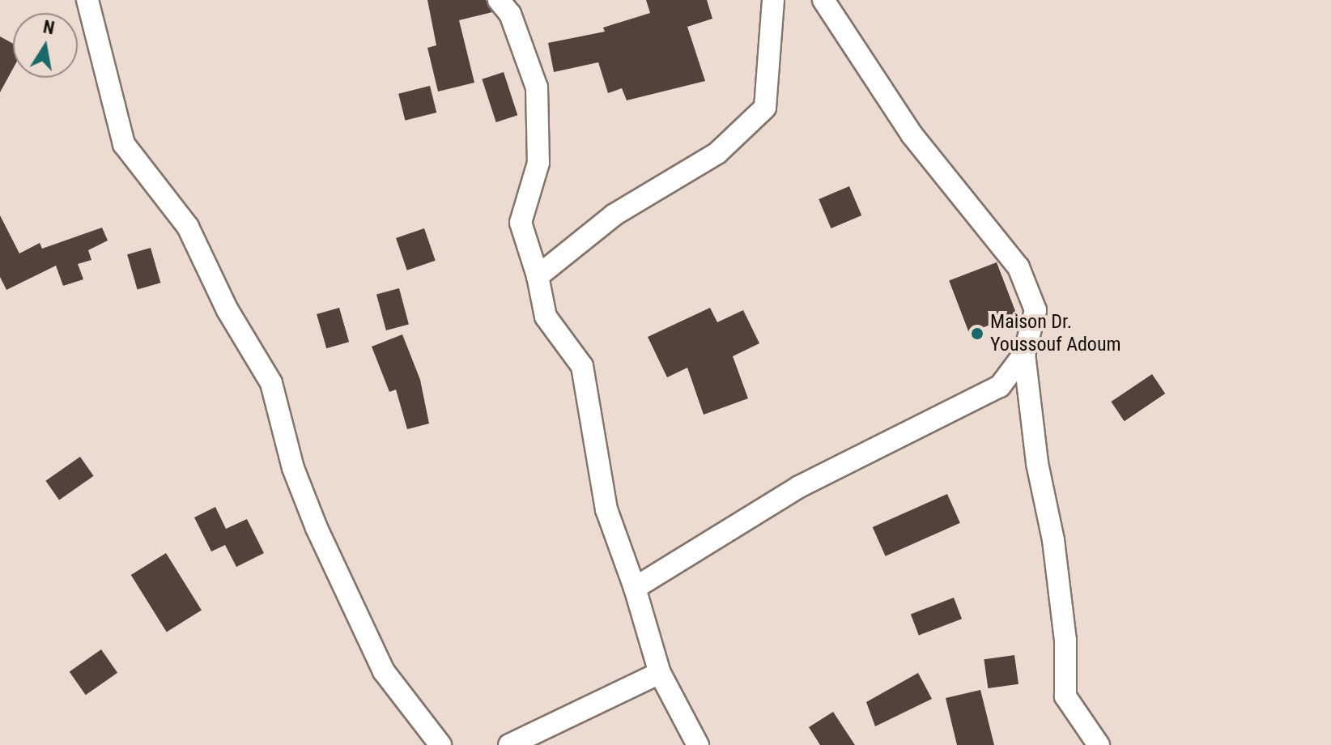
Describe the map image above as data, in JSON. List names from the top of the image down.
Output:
{
  "places": ["Maison Dr. Youssouf Adoum"],
  "north": "top"
}
